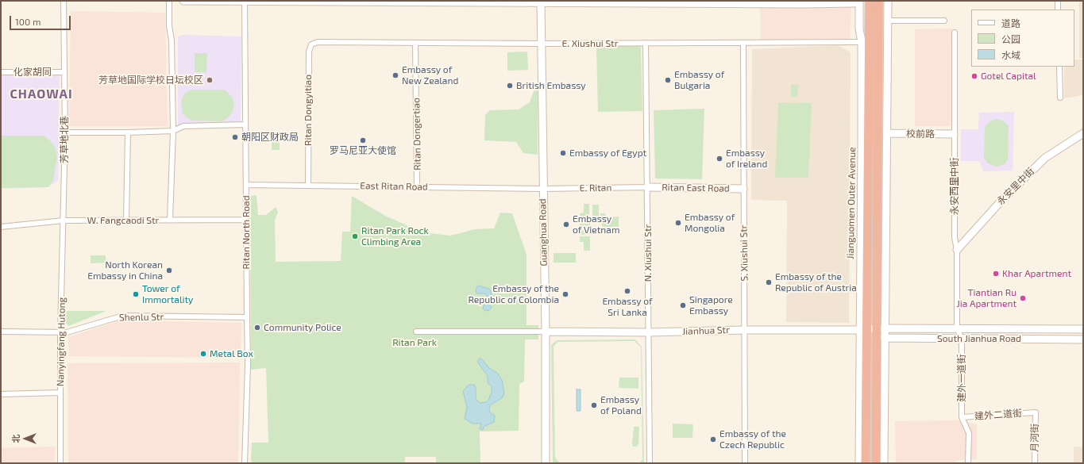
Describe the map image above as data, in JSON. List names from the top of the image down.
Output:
{
  "streets": {
    "highway": ["Jianguomen Outer Avenue"],
    "street": [
      "E. Xiushui Str",
      "化家胡同",
      "Ritan Dongyitiao",
      "Ritan Dongertiao",
      "校前路",
      "芳草地北巷",
      "East Ritan Road",
      "永安西里中街",
      "永安里中街",
      "E. Ritan",
      "Ritan East Road",
      "W. Fangcaodi Str",
      "Ritan North Road",
      "Guanghua Road",
      "N. Xiushui Str",
      "S. Xiushui Str",
      "Shenlu Str",
      "Jianhua Str",
      "South Jianhua Road",
      "Nanyingfang Hutong",
      "建外一道街",
      "建外二道街",
      "月河街"
    ]
  },
  "crossings": [
    ["E. Xiushui Str", "Ritan Dongyitiao"],
    ["E. Xiushui Str", "Ritan Dongertiao"],
    ["E. Xiushui Str", "Jianguomen Outer Avenue"],
    ["E. Xiushui Str", "Guanghua Road"],
    ["E. Xiushui Str", "N. Xiushui Str"],
    ["E. Xiushui Str", "S. Xiushui Str"],
    ["化家胡同", "芳草地北巷"],
    ["Ritan Dongyitiao", "East Ritan Road"],
    ["Ritan Dongertiao", "East Ritan Road"],
    ["校前路", "永安西里中街"],
    ["芳草地北巷", "W. Fangcaodi Str"],
    ["芳草地北巷", "Nanyingfang Hutong"],
    ["East Ritan Road", "E. Ritan"],
    ["East Ritan Road", "Ritan North Road"],
    ["East Ritan Road", "Guanghua Road"],
    ["永安西里中街", "永安里中街"],
    ["永安西里中街", "South Jianhua Road"],
    ["永安西里中街", "建外一道街"],
    ["E. Ritan", "Ritan East Road"],
    ["E. Ritan", "Guanghua Road"],
    ["E. Ritan", "N. Xiushui Str"],
    ["Ritan East Road", "N. Xiushui Str"],
    ["Ritan East Road", "S. Xiushui Str"],
    ["Jianguomen Outer Avenue", "Jianhua Str"],
    ["W. Fangcaodi Str", "Ritan North Road"],
    ["W. Fangcaodi Str", "Nanyingfang Hutong"],
    ["Ritan North Road", "Shenlu Str"],
    ["Guanghua Road", "Jianhua Str"],
    ["N. Xiushui Str", "Jianhua Str"],
    ["S. Xiushui Str", "Jianhua Str"],
    ["Shenlu Str", "Nanyingfang Hutong"],
    ["South Jianhua Road", "建外一道街"],
    ["建外一道街", "建外二道街"],
    ["建外二道街", "月河街"]
  ],
  "districts": ["CHAOWAI"],
  "parks": ["Ritan Park"],
  "places": [
    "Embassy of New Zealand",
    "Gotel Capital",
    "芳草地国际学校日坛校区",
    "Embassy of Bulgaria",
    "British Embassy",
    "朝阳区财政局",
    "罗马尼亚大使馆",
    "Embassy of Egypt",
    "Embassy of Ireland",
    "Embassy of Mongolia",
    "Embassy of Vietnam",
    "Ritan Park Rock Climbing Area",
    "North Korean Embassy in China",
    "Khar Apartment",
    "Embassy of the Republic of Austria",
    "Embassy of Sri Lanka",
    "Tower of Immortality",
    "Embassy of the Republic of Colombia",
    "Tiantian Ru Jia Apartment",
    "Singapore Embassy",
    "Community Police",
    "Metal Box",
    "Embassy of Poland",
    "Embassy of the Czech Republic"
  ],
  "legend": ["道路", "公园", "水域"],
  "scale_bar": "100 m",
  "north": "left"
}
